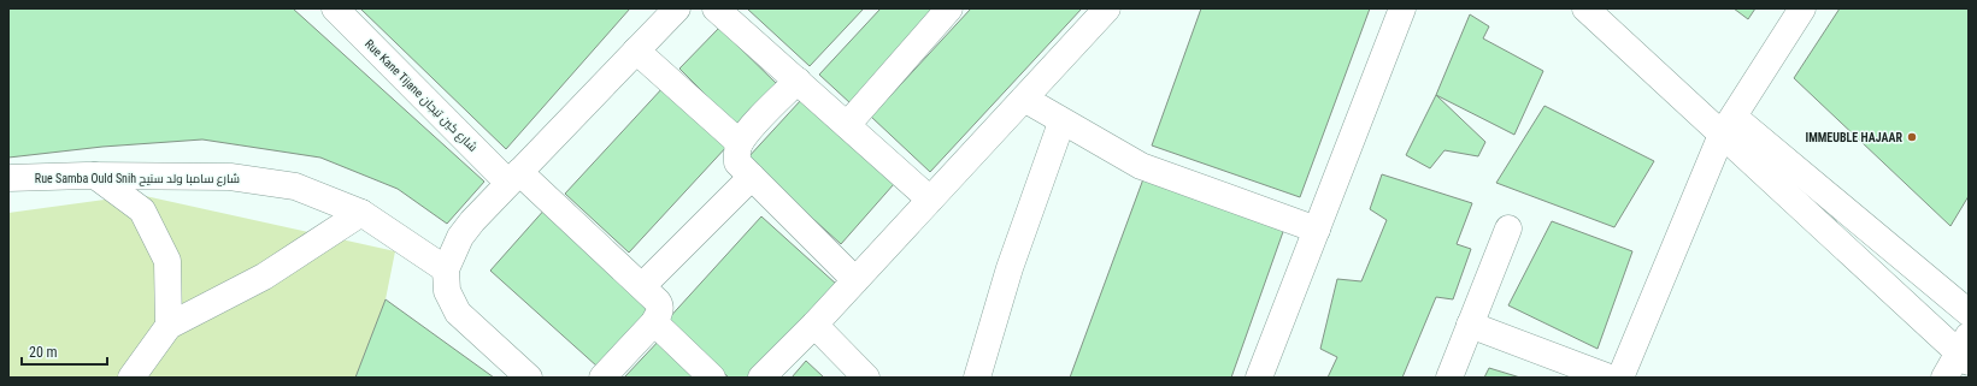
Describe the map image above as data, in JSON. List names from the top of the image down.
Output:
{
  "streets": {
    "main road": ["Rue Kane Tijane شارع كين تيجان", "Rue Samba Ould Snih شارع سامبا ولد سنيح"]
  },
  "places": ["IMMEUBLE HAJAAR"],
  "scale_bar": "20 m"
}
